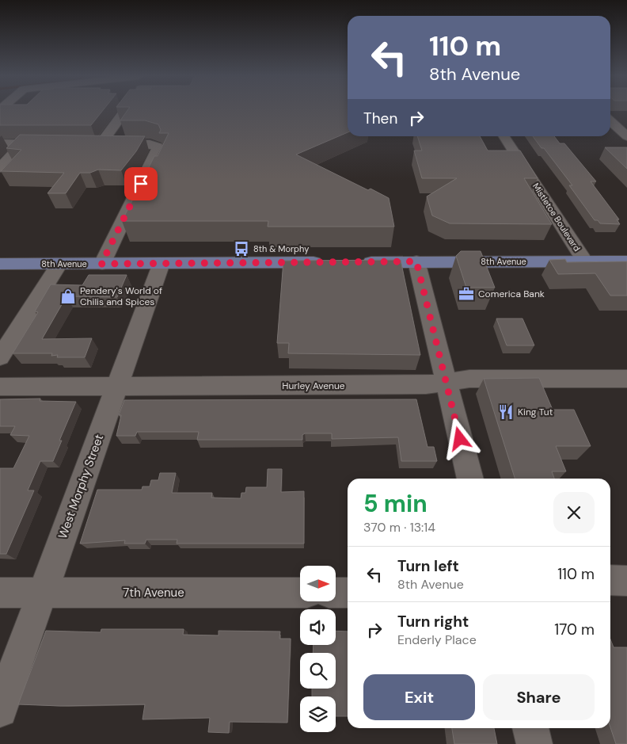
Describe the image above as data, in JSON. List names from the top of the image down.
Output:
{
  "streets": {
    "main road": ["8th Avenue"],
    "street": [
      "Mistletoe Boulevard",
      "Hurley Avenue",
      "West Morphy Street",
      "7th Avenue"
    ]
  },
  "crossings": [
    ["Mistletoe Boulevard", "8th Avenue"],
    ["8th Avenue", "West Morphy Street"],
    ["Hurley Avenue", "West Morphy Street"],
    ["West Morphy Street", "7th Avenue"]
  ],
  "places": {
    "bus stop": ["8th & Morphy"],
    "office": ["Comerica Bank"],
    "shop": ["Pendery's World of Chilis and Spices"],
    "restaurant": ["King Tut"]
  },
  "north": "right",
  "page": {
    "turn": ["110 m", "8th Avenue"],
    "then": "Then",
    "heading": ["5 min", "370 m · 13:14"],
    "list": [
      {
        "name": "Turn left",
        "note": "8th Avenue",
        "value": "110 m"
      },
      {
        "name": "Turn right",
        "note": "Enderly Place",
        "value": "170 m"
      }
    ],
    "buttons": ["Exit", "Share"]
  }
}
